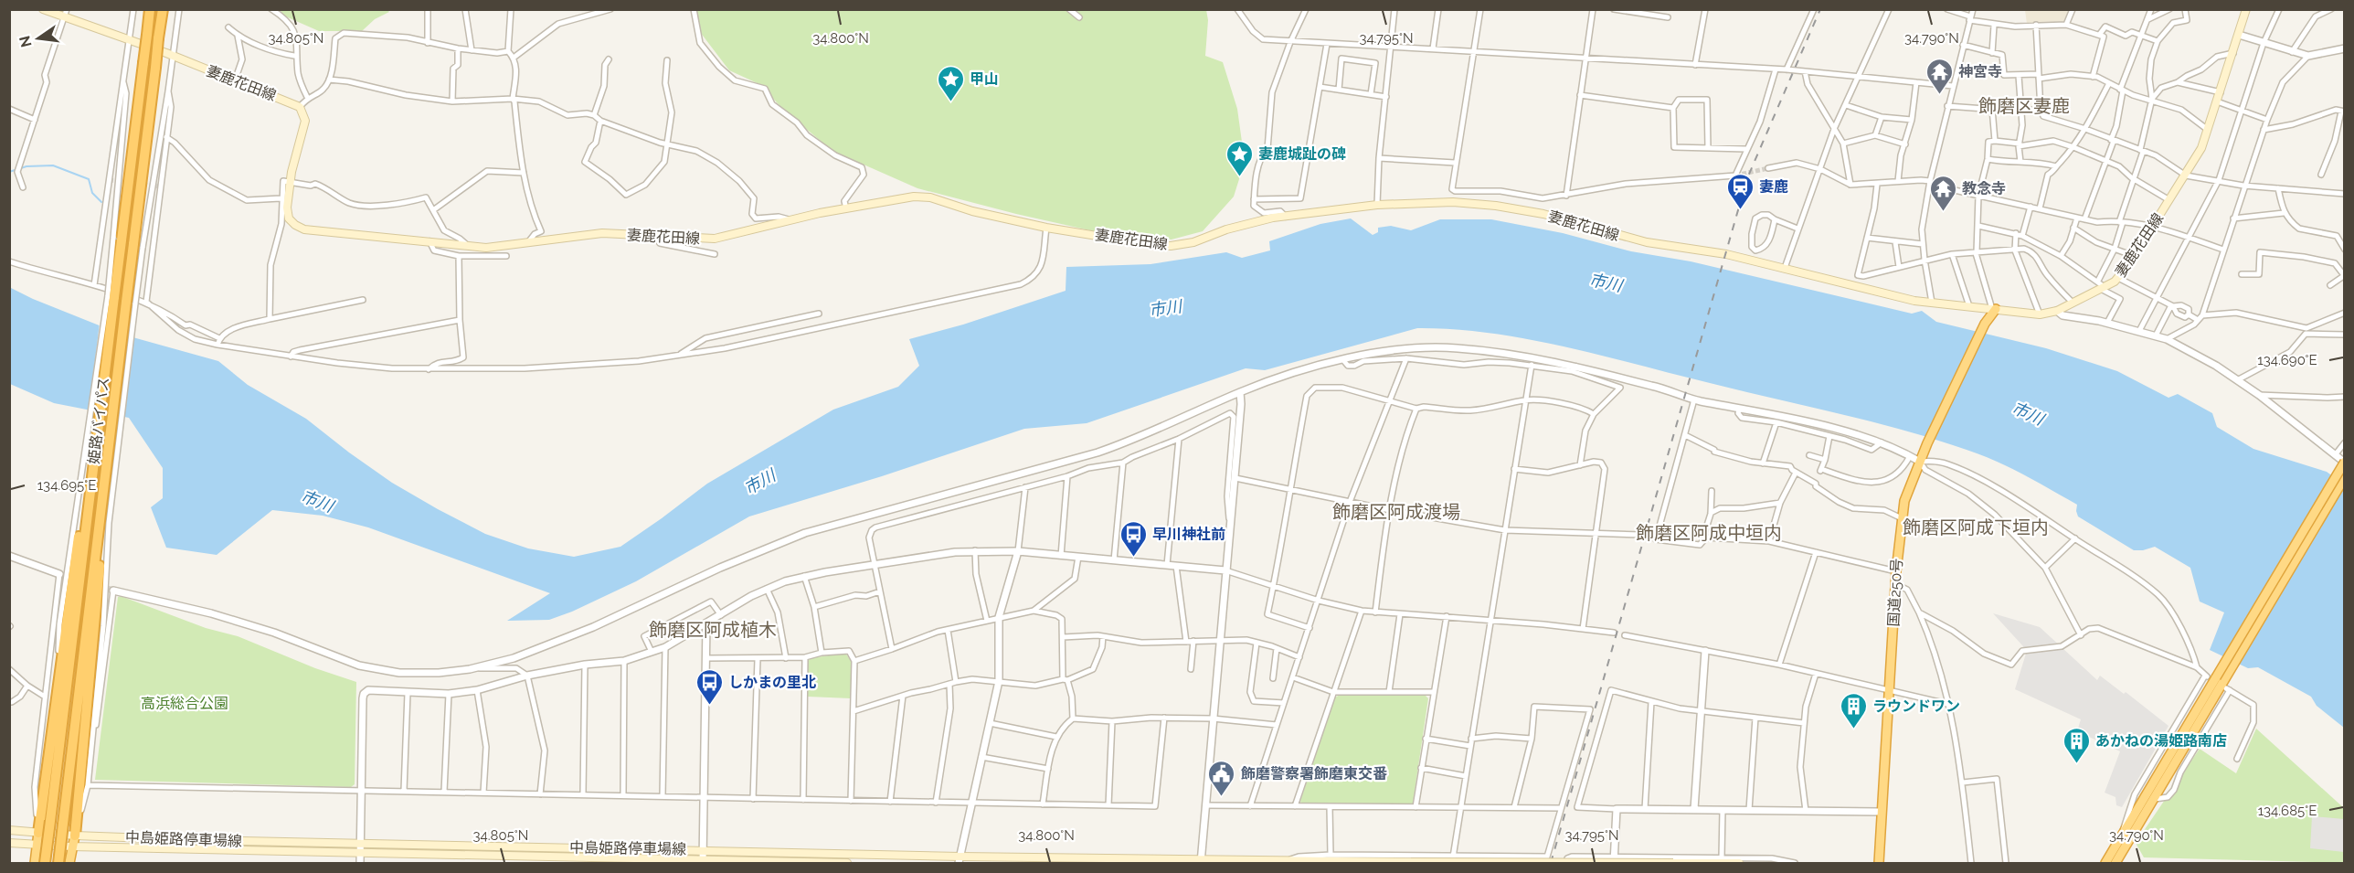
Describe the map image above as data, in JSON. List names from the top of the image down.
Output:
{
  "streets": {
    "highway": ["姫路バイパス", "国道250号"],
    "main road": ["妻鹿花田線", "中島姫路停車場線"]
  },
  "crossings": [
    ["妻鹿花田線", "国道250号"]
  ],
  "districts": [
    "飾磨区妻鹿",
    "飾磨区阿成渡場",
    "飾磨区阿成下垣内",
    "飾磨区阿成中垣内",
    "飾磨区阿成植木"
  ],
  "water": ["市川"],
  "parks": ["高浜総合公園"],
  "places": {
    "temple": ["神宮寺", "教念寺"],
    "place": ["甲山", "妻鹿城趾の碑"],
    "station": ["妻鹿"],
    "bus stop": ["早川神社前", "しかまの里北"],
    "building": ["ラウンドワン", "あかねの湯姫路南店"],
    "public building": ["飾磨警察署飾磨東交番"]
  },
  "north": "left",
  "coordinates": [
    "34.805°N",
    "34.800°N",
    "34.795°N",
    "34.790°N",
    "134.690°E",
    "134.695°E",
    "134.685°E"
  ]
}
